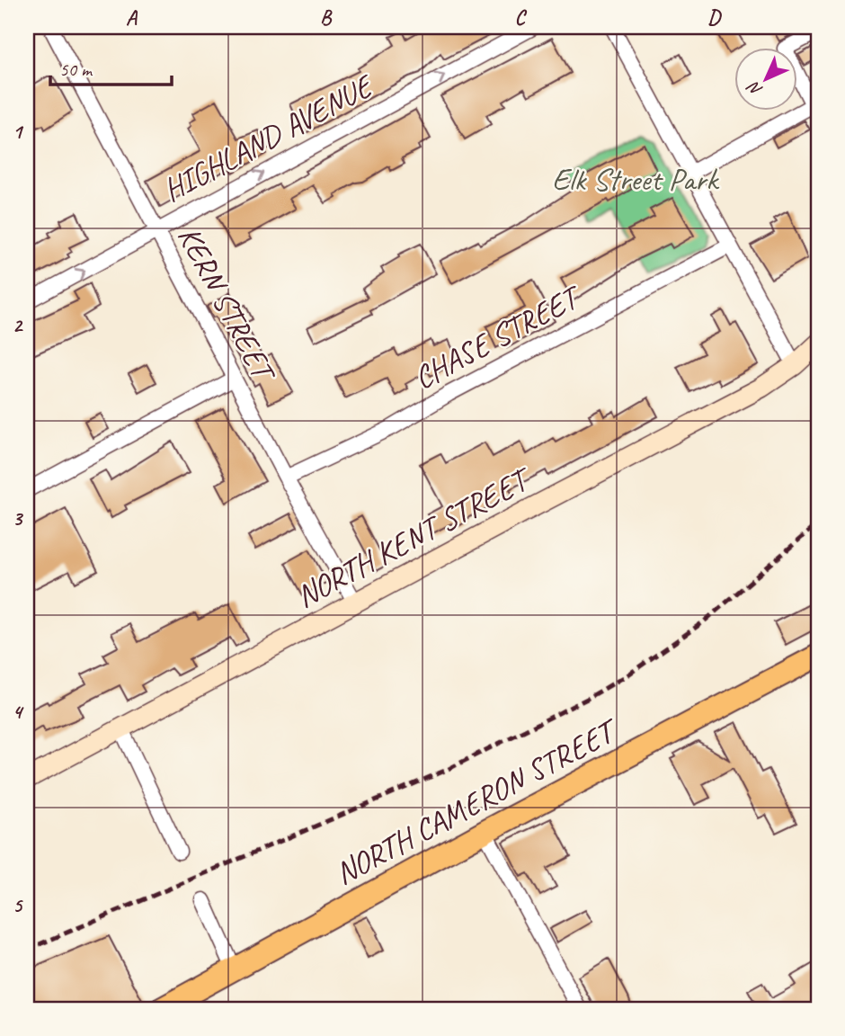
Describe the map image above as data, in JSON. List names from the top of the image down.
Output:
{
  "streets": {
    "main road": ["NORTH CAMERON STREET"],
    "street": [
      "HIGHLAND AVENUE",
      "KERN STREET",
      "CHASE STREET",
      "NORTH KENT STREET"
    ]
  },
  "crossings": [
    ["HIGHLAND AVENUE", "KERN STREET"],
    ["KERN STREET", "CHASE STREET"],
    ["KERN STREET", "NORTH KENT STREET"]
  ],
  "one_way": ["HIGHLAND AVENUE"],
  "parks": ["Elk Street Park"],
  "scale_bar": "50 m",
  "north": "bottom left",
  "grid": {
    "columns": [
      "A",
      "B",
      "C",
      "D"
    ],
    "rows": [
      "1",
      "2",
      "3",
      "4",
      "5"
    ]
  }
}
